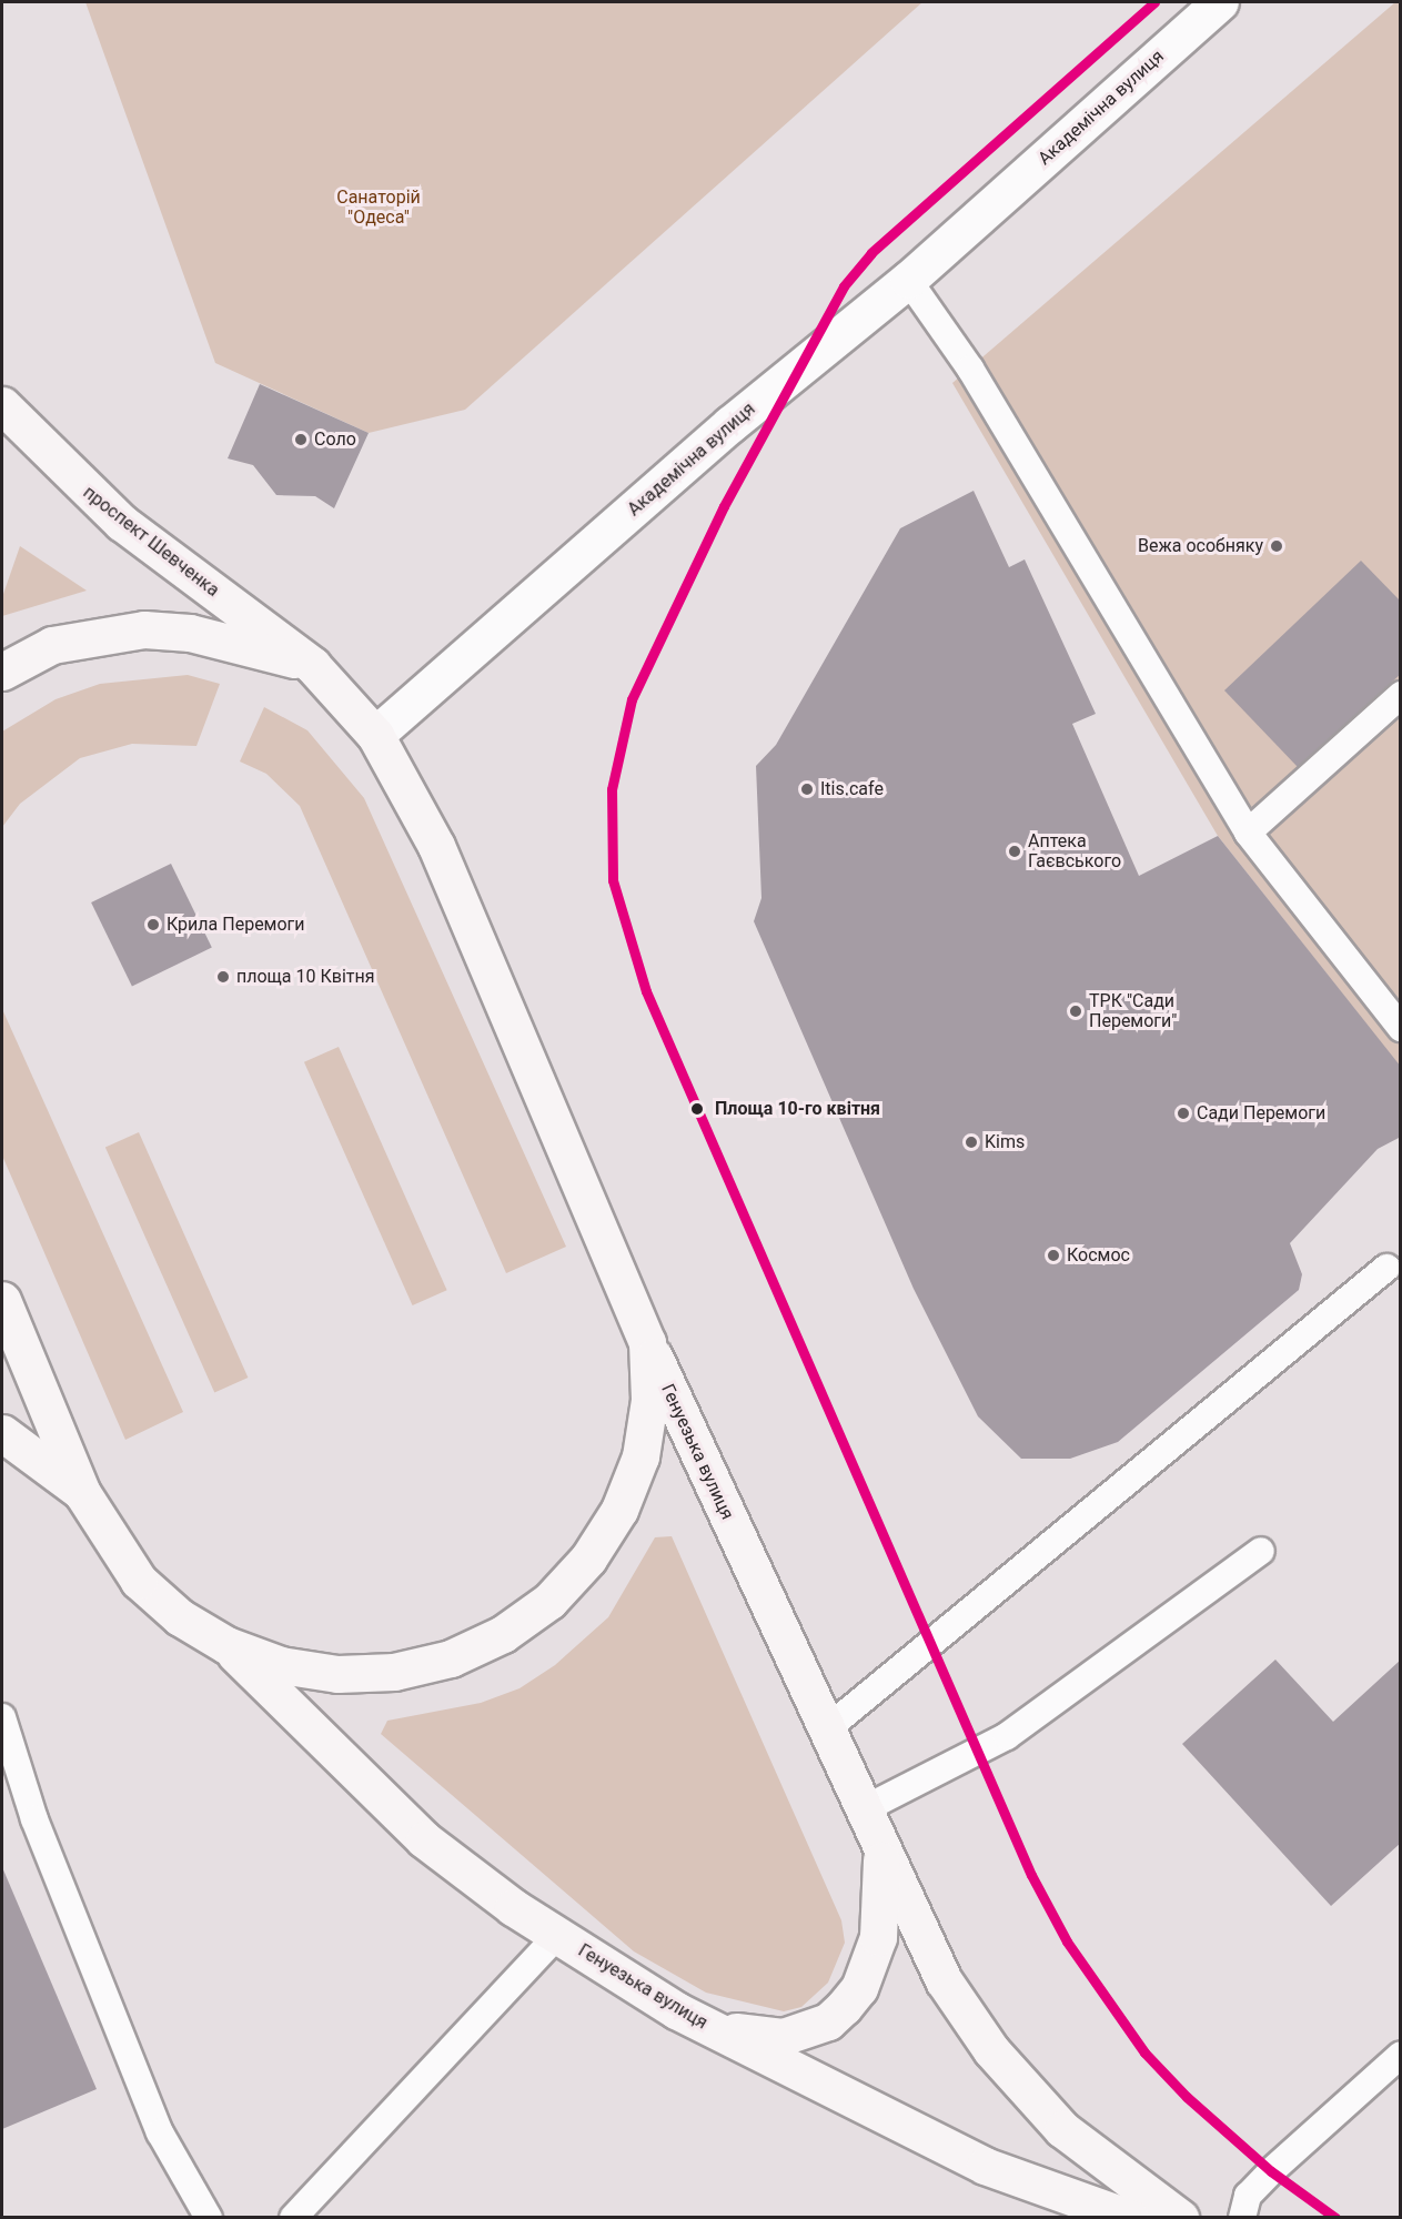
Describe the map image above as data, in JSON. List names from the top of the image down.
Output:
{
  "streets": {
    "main road": ["проспект Шевченка", "Генуезька вулиця"],
    "street": ["Академічна вулиця"]
  },
  "parks": ["Санаторій \"Одеса\""],
  "places": [
    "Соло",
    "Вежа особняку",
    "Itis.cafe",
    "Аптека Гаєвського",
    "Крила Перемоги",
    "площа 10 Квітня",
    "ТРК \"Сади Перемоги\"",
    "Площа 10-го квітня",
    "Сади Перемоги",
    "Kims",
    "Космос"
  ]
}
